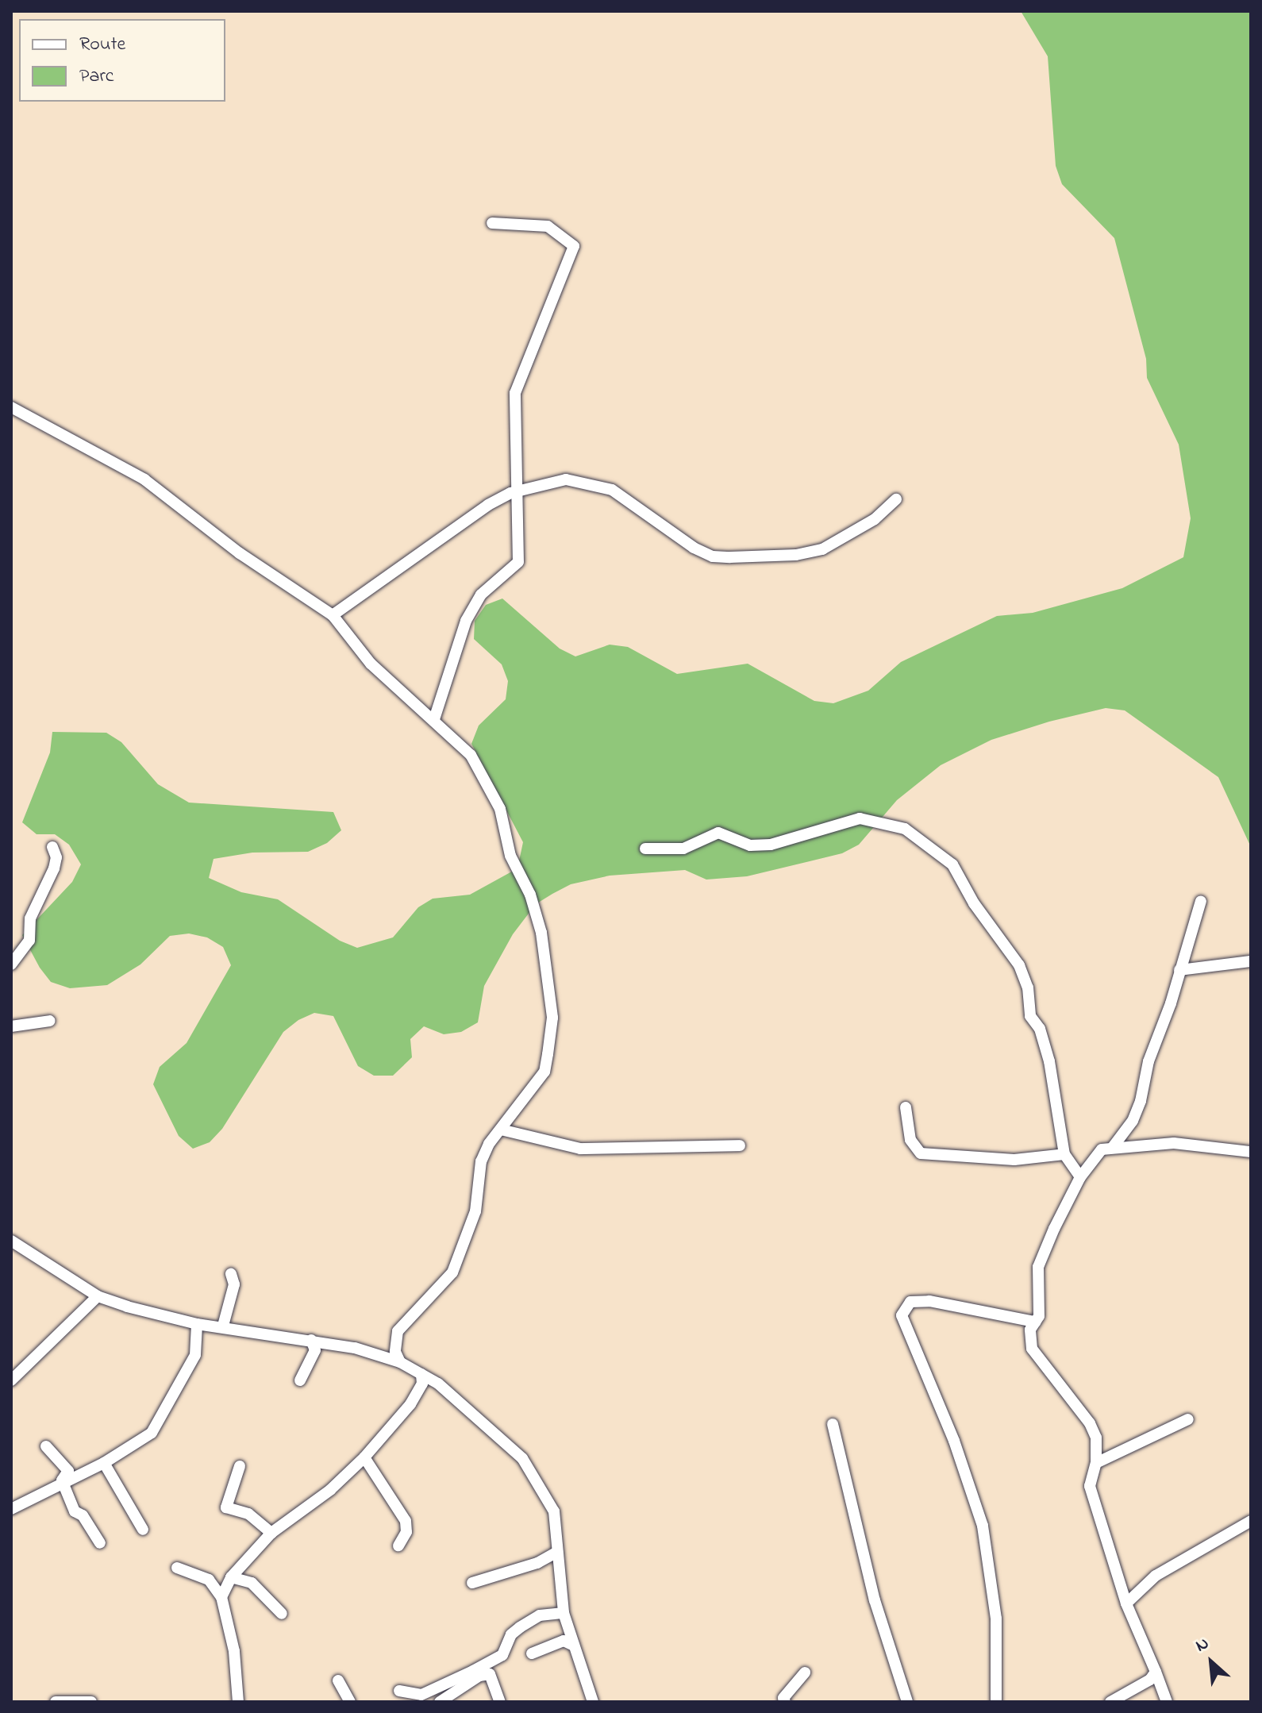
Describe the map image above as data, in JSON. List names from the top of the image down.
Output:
{
  "legend": ["Route", "Parc"],
  "north": "top left"
}
